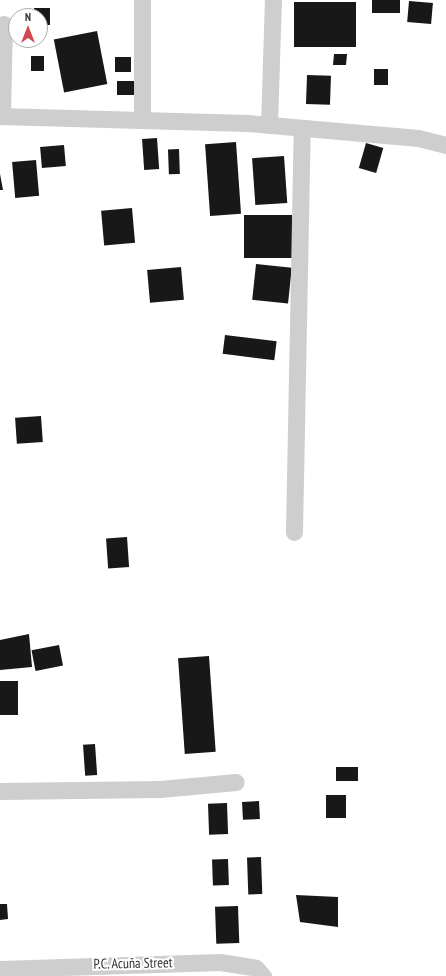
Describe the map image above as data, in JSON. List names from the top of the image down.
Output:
{
  "streets": {
    "street": ["P.C. Acuña Street"]
  },
  "north": "top"
}
